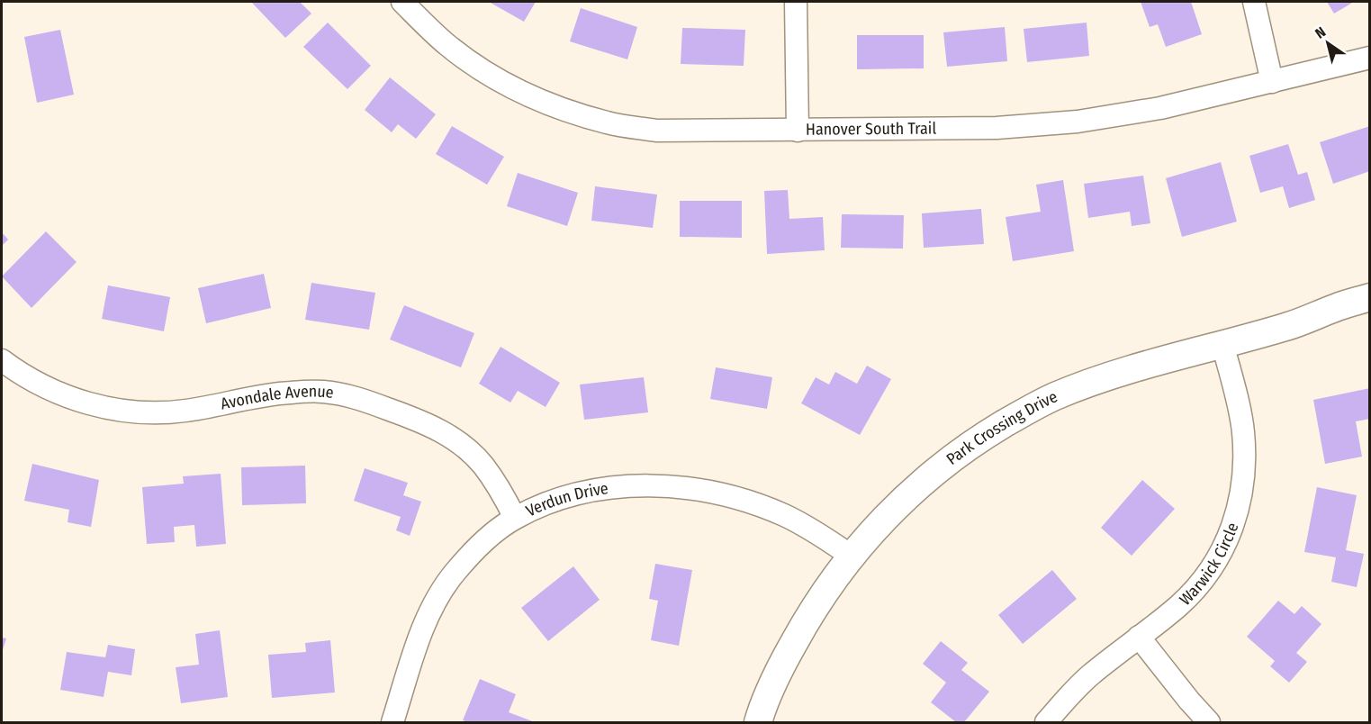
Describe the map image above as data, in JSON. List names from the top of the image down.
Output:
{
  "streets": {
    "street": [
      "Hanover South Trail",
      "Avondale Avenue",
      "Park Crossing Drive",
      "Verdun Drive",
      "Warwick Circle"
    ]
  },
  "crossings": [
    ["Avondale Avenue", "Verdun Drive"],
    ["Park Crossing Drive", "Verdun Drive"],
    ["Park Crossing Drive", "Warwick Circle"]
  ],
  "north": "top left"
}
